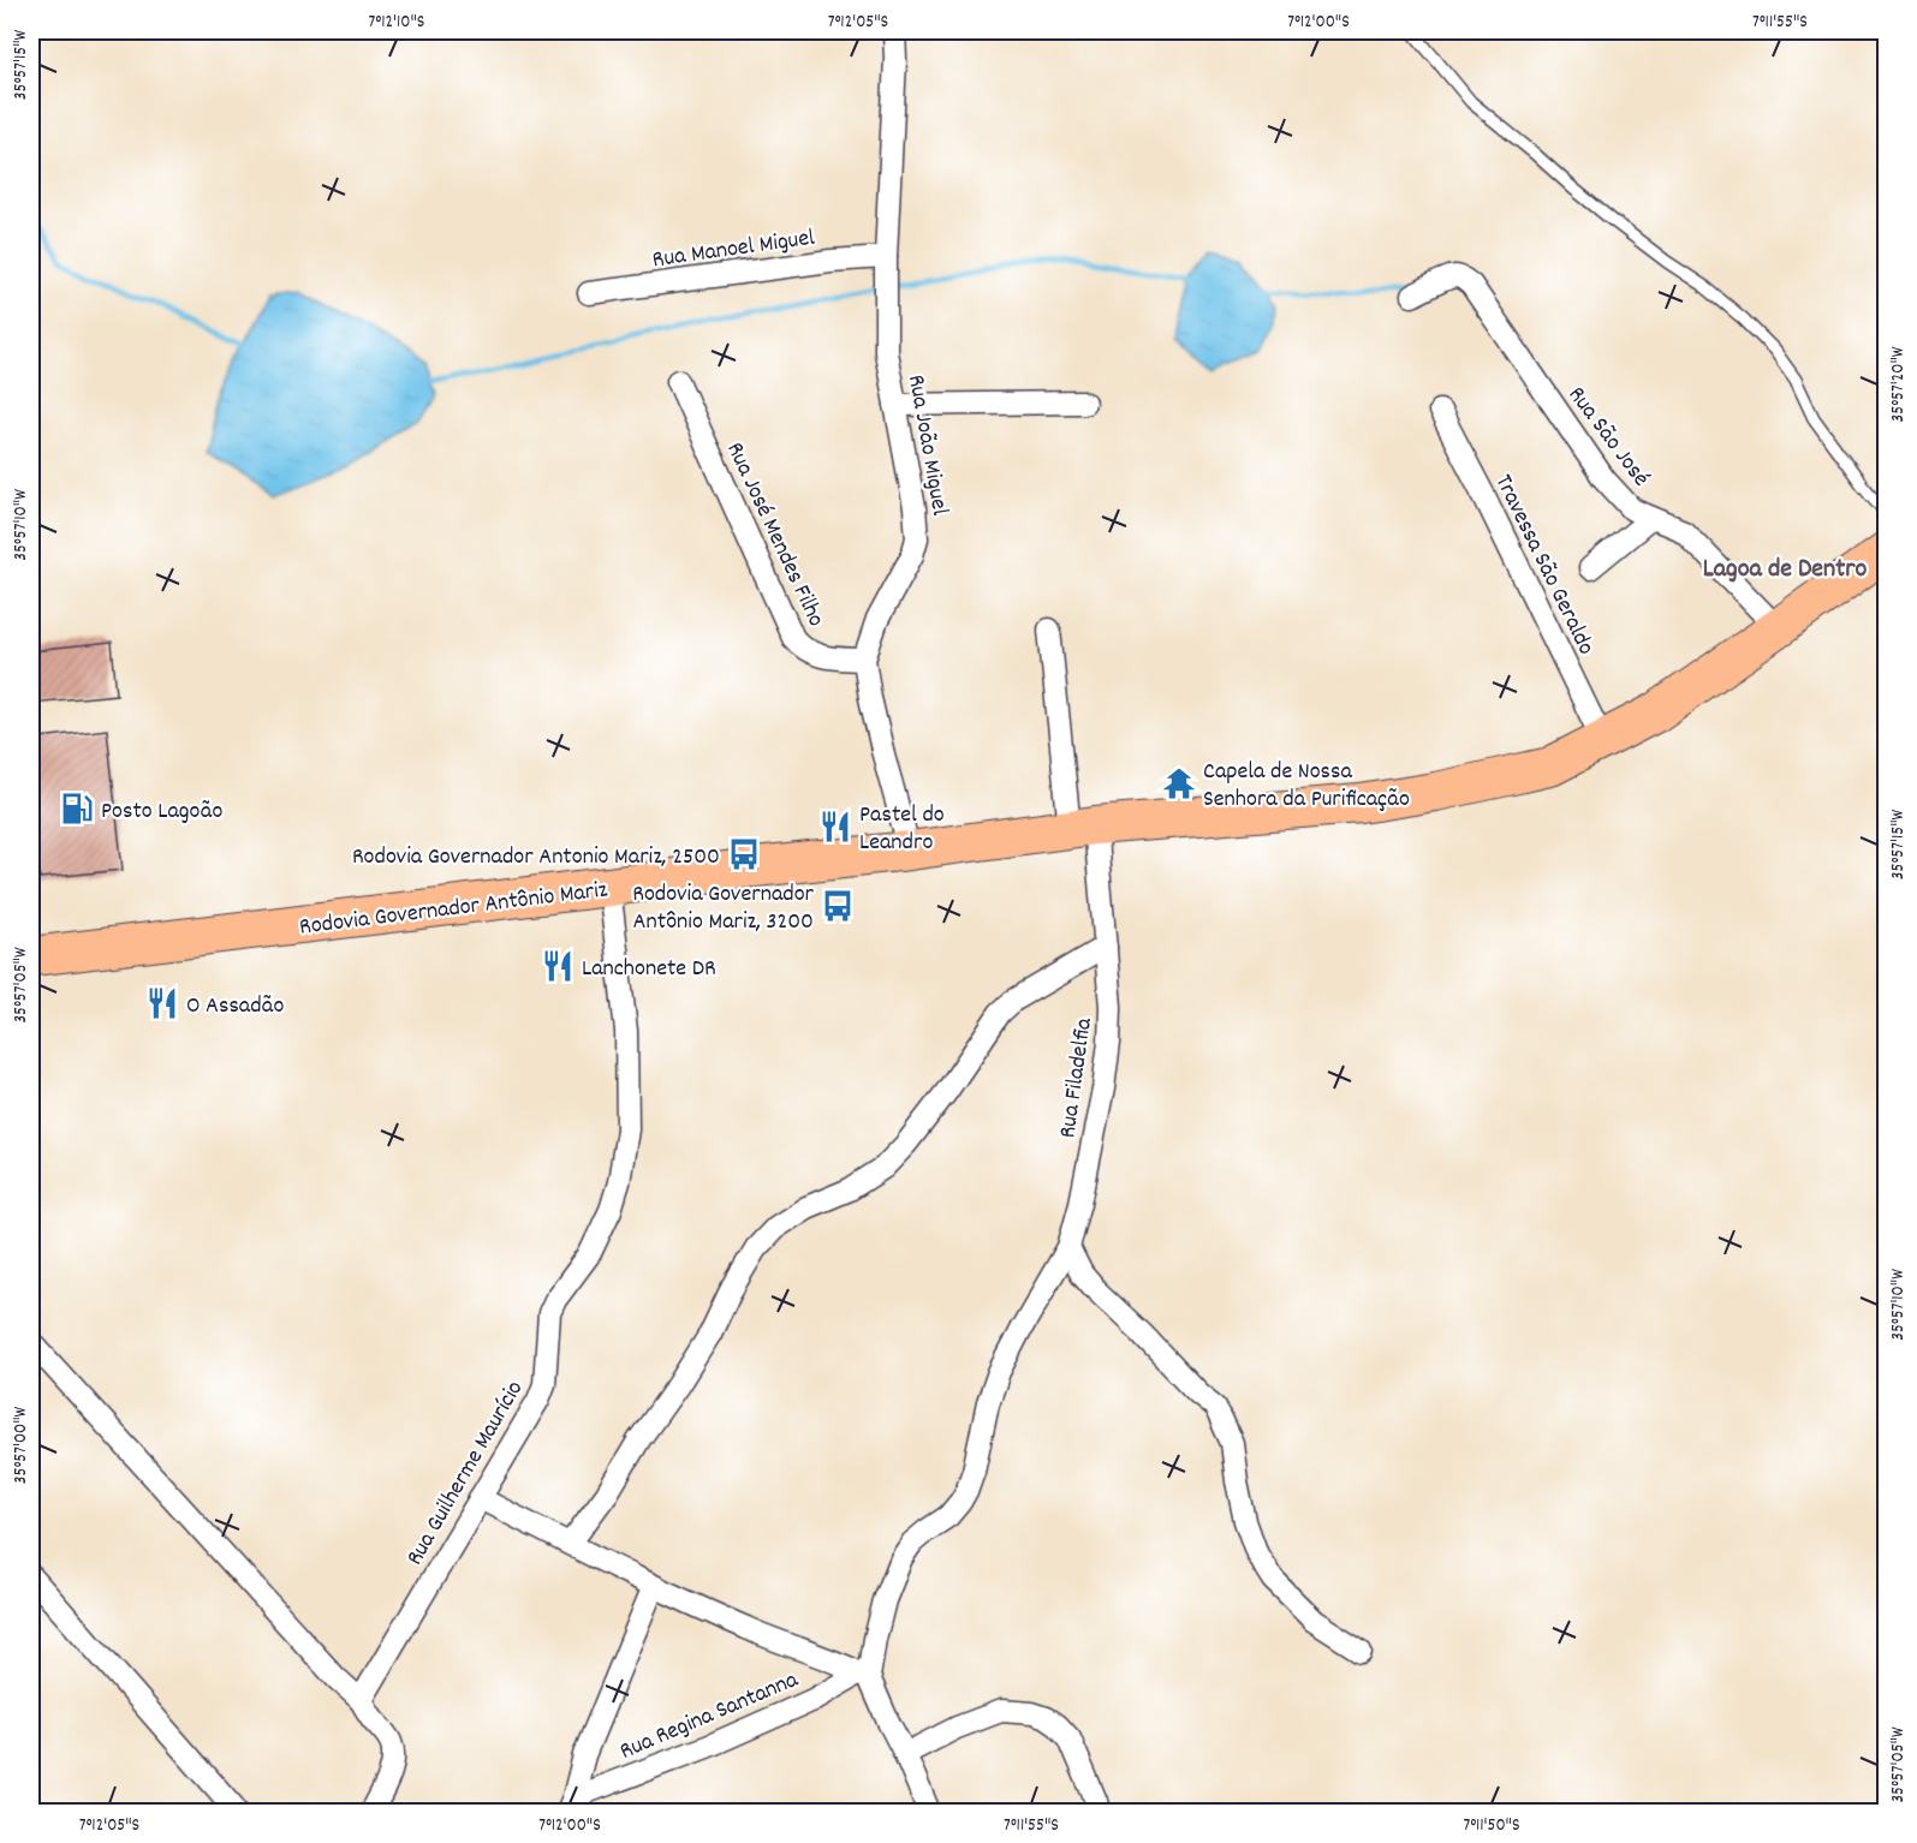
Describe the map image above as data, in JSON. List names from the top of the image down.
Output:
{
  "streets": {
    "highway": ["Rodovia Governador Antônio Mariz"],
    "street": [
      "Rua Manoel Miguel",
      "Rua São José",
      "Rua João Miguel",
      "Rua José Mendes Filho",
      "Travessa São Geraldo",
      "Rua Filadelfia",
      "Rua Guilherme Maurício",
      "Rua Regina Santanna"
    ]
  },
  "crossings": [
    ["Rua Manoel Miguel", "Rua João Miguel"],
    ["Rua São José", "Rodovia Governador Antônio Mariz"],
    ["Rua João Miguel", "Rua José Mendes Filho"],
    ["Rua João Miguel", "Rodovia Governador Antônio Mariz"],
    ["Travessa São Geraldo", "Rodovia Governador Antônio Mariz"],
    ["Rodovia Governador Antônio Mariz", "Rua Filadelfia"],
    ["Rodovia Governador Antônio Mariz", "Rua Guilherme Maurício"],
    ["Rua Filadelfia", "Rua Regina Santanna"]
  ],
  "districts": ["Lagoa de Dentro"],
  "places": {
    "temple": ["Capela de Nossa Senhora da Purificação"],
    "fuel station": ["Posto Lagoão"],
    "restaurant": ["Pastel do Leandro", "Lanchonete DR", "O Assadão"],
    "bus stop": ["Rodovia Governador Antonio Mariz, 2500", "Rodovia Governador Antônio Mariz, 3200"]
  },
  "coordinates": [
    "7°12'10\"S",
    "7°12'05\"S",
    "7°12'00\"S",
    "7°11'55\"S",
    "35°57'15\"W",
    "35°57'20\"W",
    "35°57'10\"W",
    "35°57'05\"W",
    "35°57'00\"W",
    "7°11'50\"S"
  ]
}
